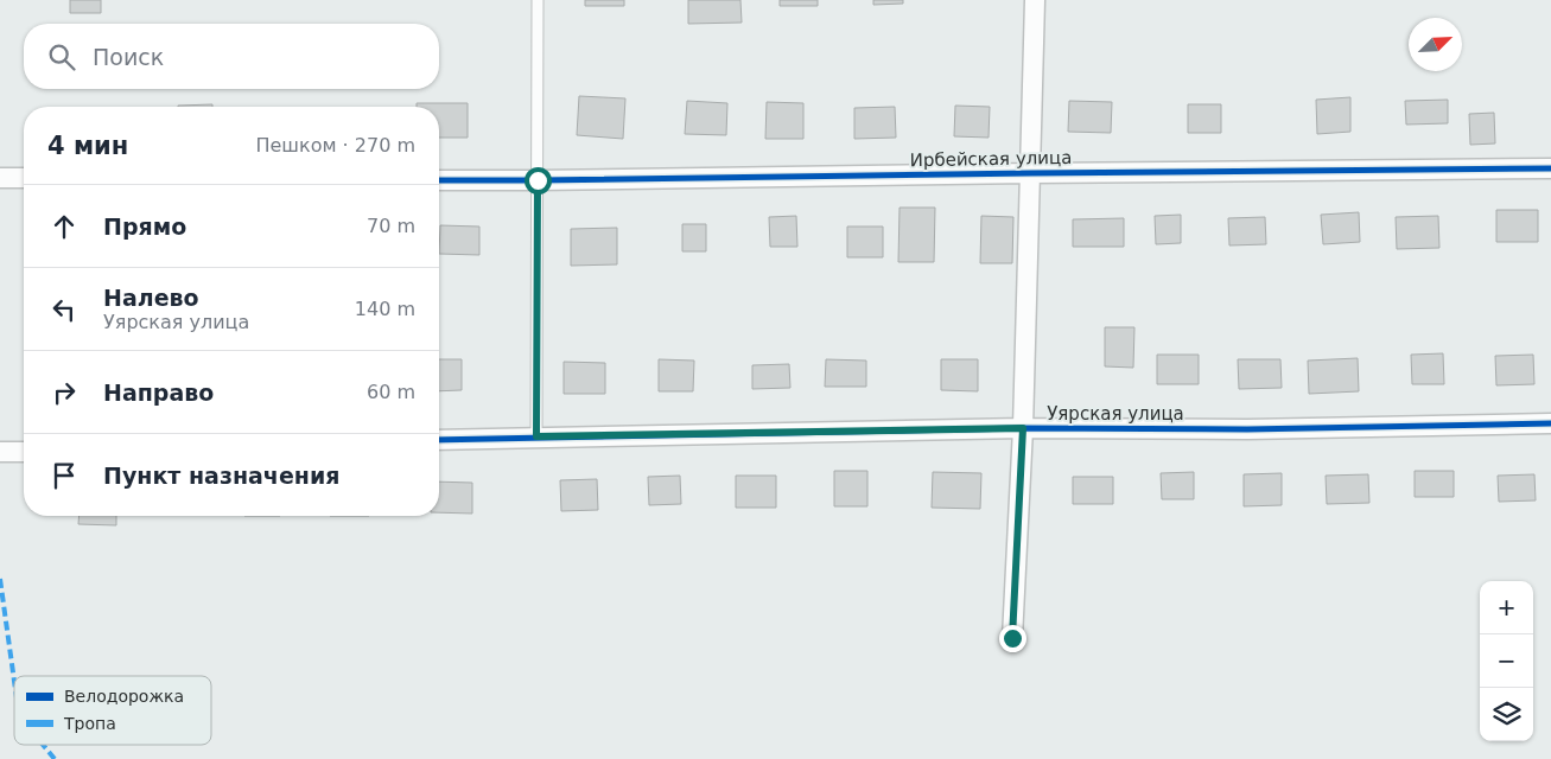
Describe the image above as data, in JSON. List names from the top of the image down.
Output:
{
  "streets": {
    "street": ["Ирбейская улица", "Уярская улица"]
  },
  "legend": ["Велодорожка", "Тропа"],
  "north": "top right",
  "page": {
    "search": "Поиск",
    "heading": ["4 мин", "Пешком · 270 m"],
    "list": [
      ["Прямо", "70 m"],
      ["Налево", "Уярская улица", "140 m"],
      ["Направо", "60 m"],
      "Пункт назначения"
    ],
    "map_buttons": ["+", "−"]
  }
}
